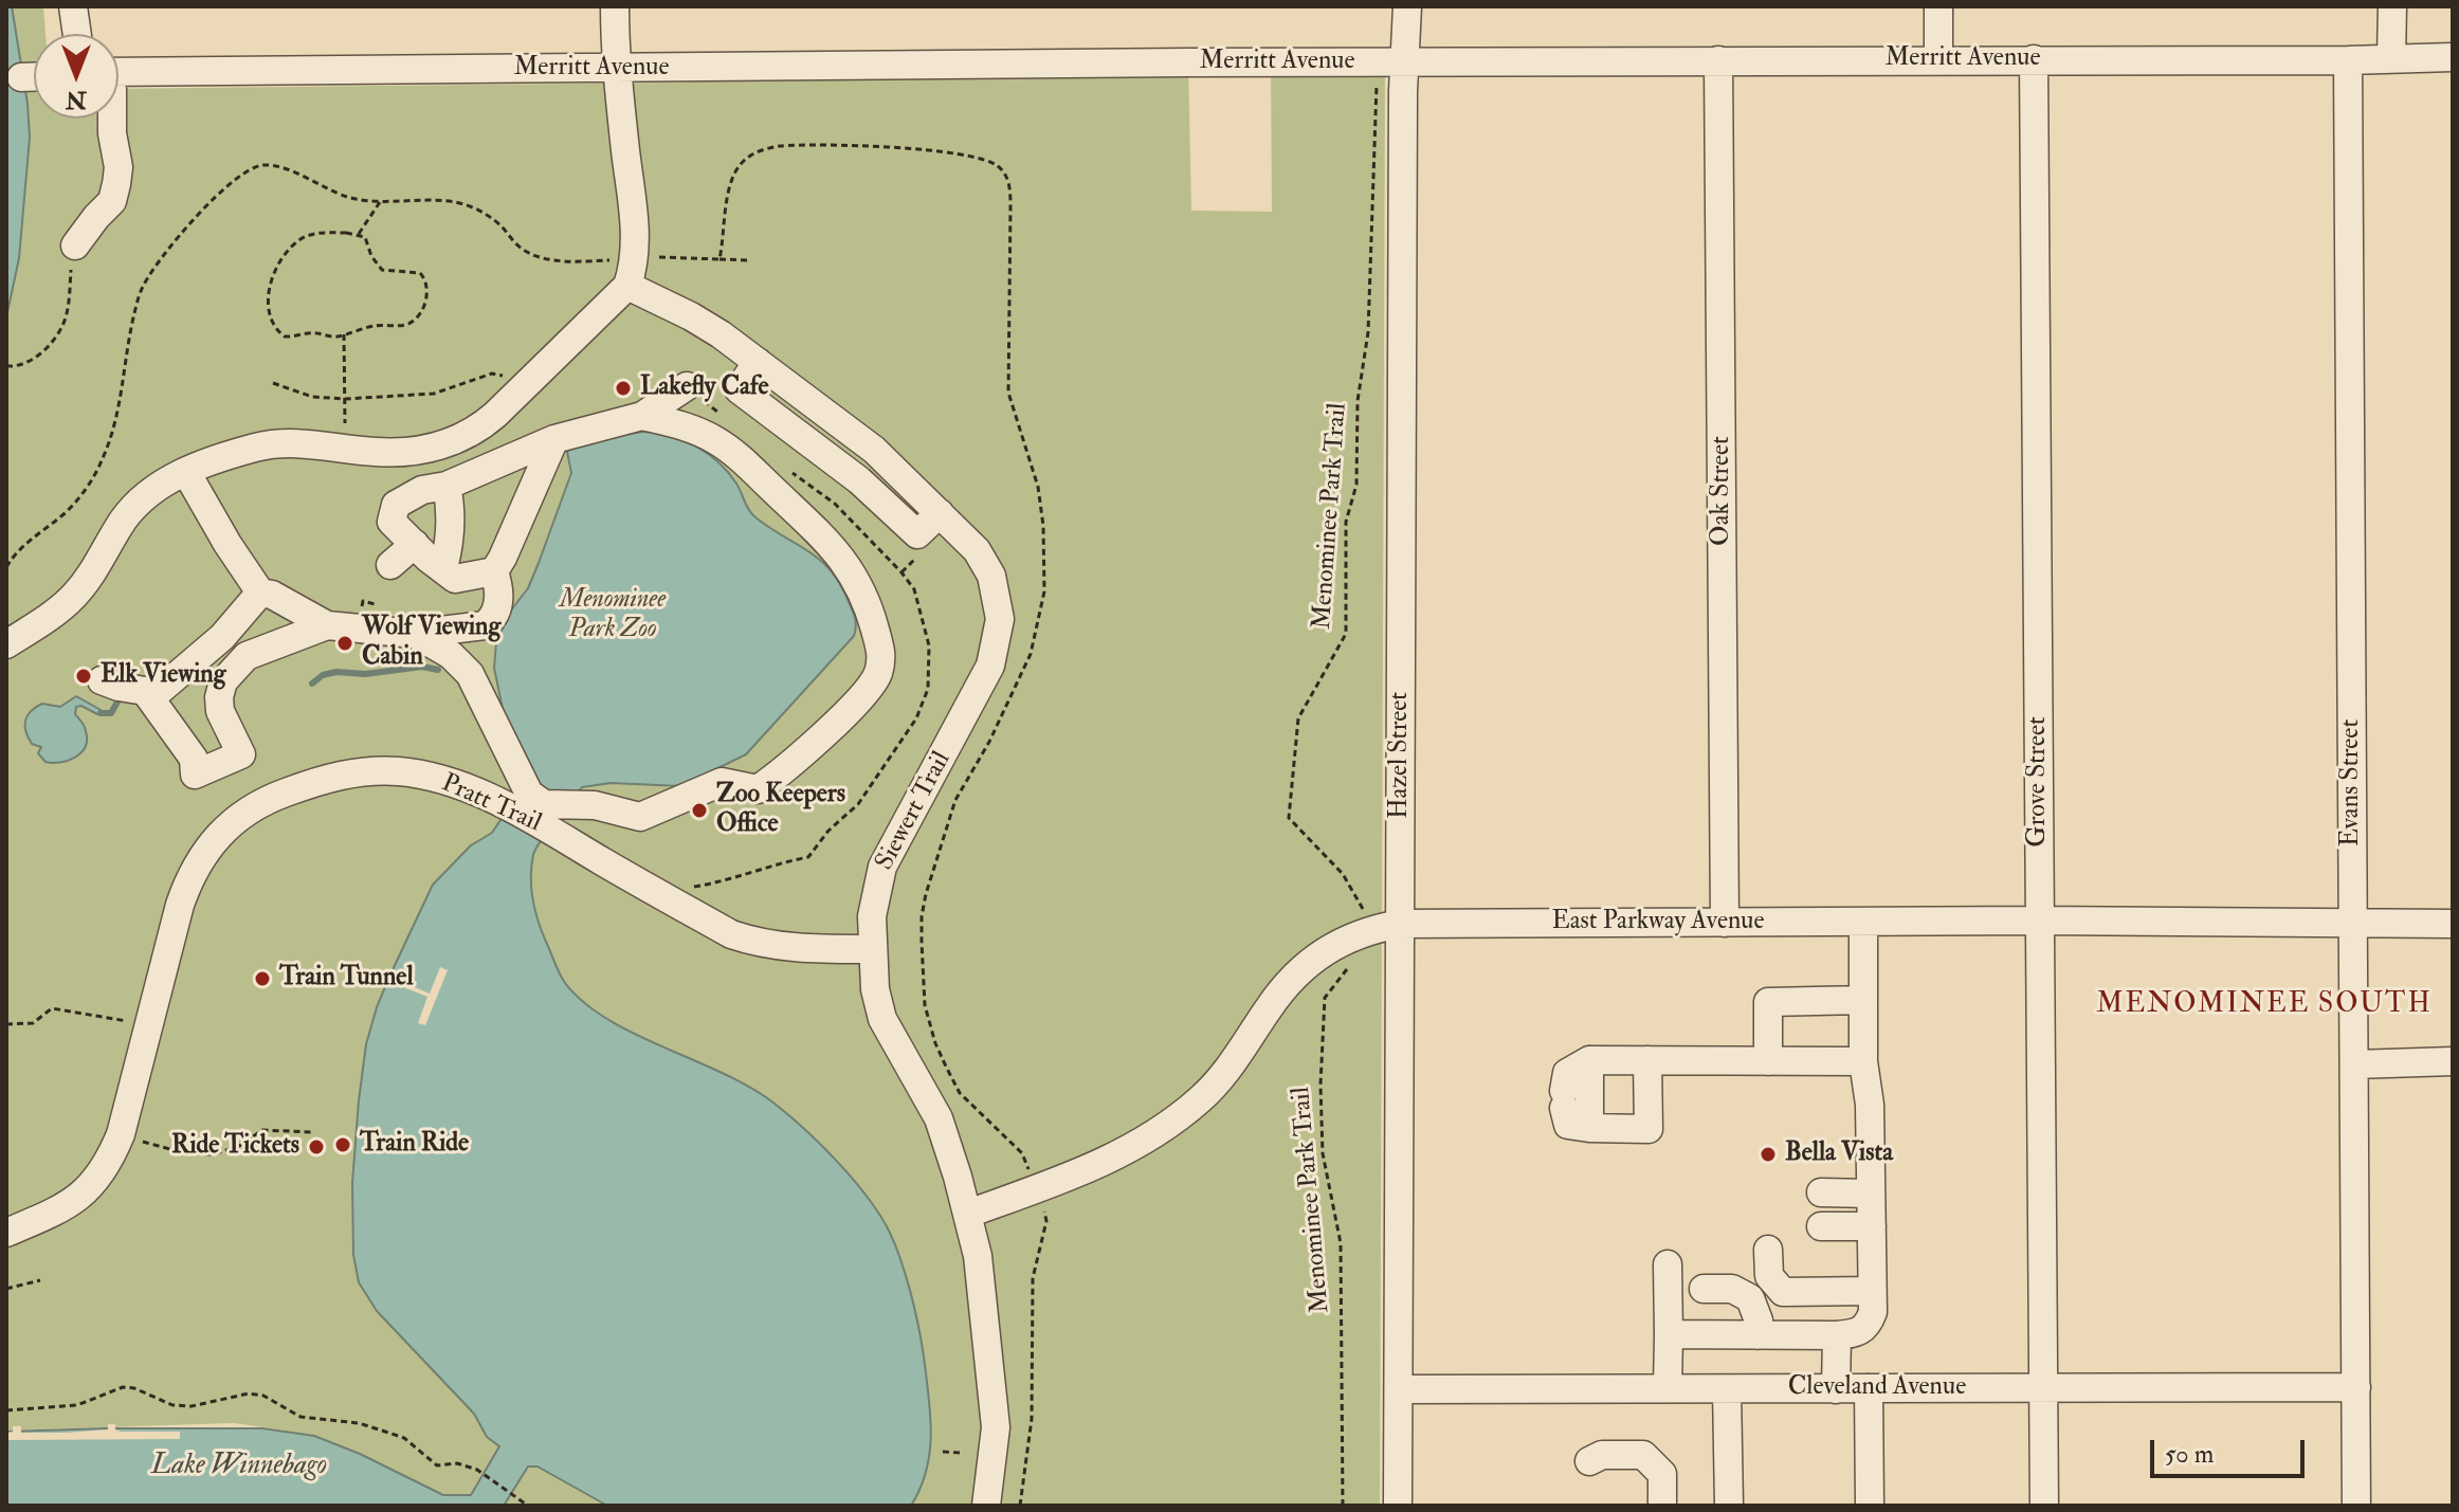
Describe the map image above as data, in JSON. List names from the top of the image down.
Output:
{
  "streets": {
    "street": [
      "Merritt Avenue",
      "Oak Street",
      "Hazel Street",
      "Grove Street",
      "Evans Street",
      "Pratt Trail",
      "Siewert Trail",
      "East Parkway Avenue",
      "Cleveland Avenue"
    ],
    "path": ["Menominee Park Trail"]
  },
  "crossings": [
    ["Merritt Avenue", "Oak Street"],
    ["Merritt Avenue", "Hazel Street"],
    ["Merritt Avenue", "Grove Street"],
    ["Merritt Avenue", "Evans Street"],
    ["Oak Street", "East Parkway Avenue"],
    ["Menominee Park Trail", "East Parkway Avenue"],
    ["Hazel Street", "East Parkway Avenue"],
    ["Hazel Street", "Cleveland Avenue"],
    ["Grove Street", "East Parkway Avenue"],
    ["Grove Street", "Cleveland Avenue"],
    ["Evans Street", "East Parkway Avenue"],
    ["Evans Street", "Cleveland Avenue"],
    ["Pratt Trail", "Siewert Trail"],
    ["Siewert Trail", "East Parkway Avenue"]
  ],
  "districts": ["MENOMINEE SOUTH"],
  "water": ["Lake Winnebago"],
  "parks": ["Menominee Park Zoo"],
  "places": [
    "Lakefly Cafe",
    "Wolf Viewing Cabin",
    "Elk Viewing",
    "Zoo Keepers Office",
    "Train Tunnel",
    "Train Ride",
    "Ride Tickets",
    "Bella Vista"
  ],
  "scale_bar": "50 m",
  "north": "bottom"
}
